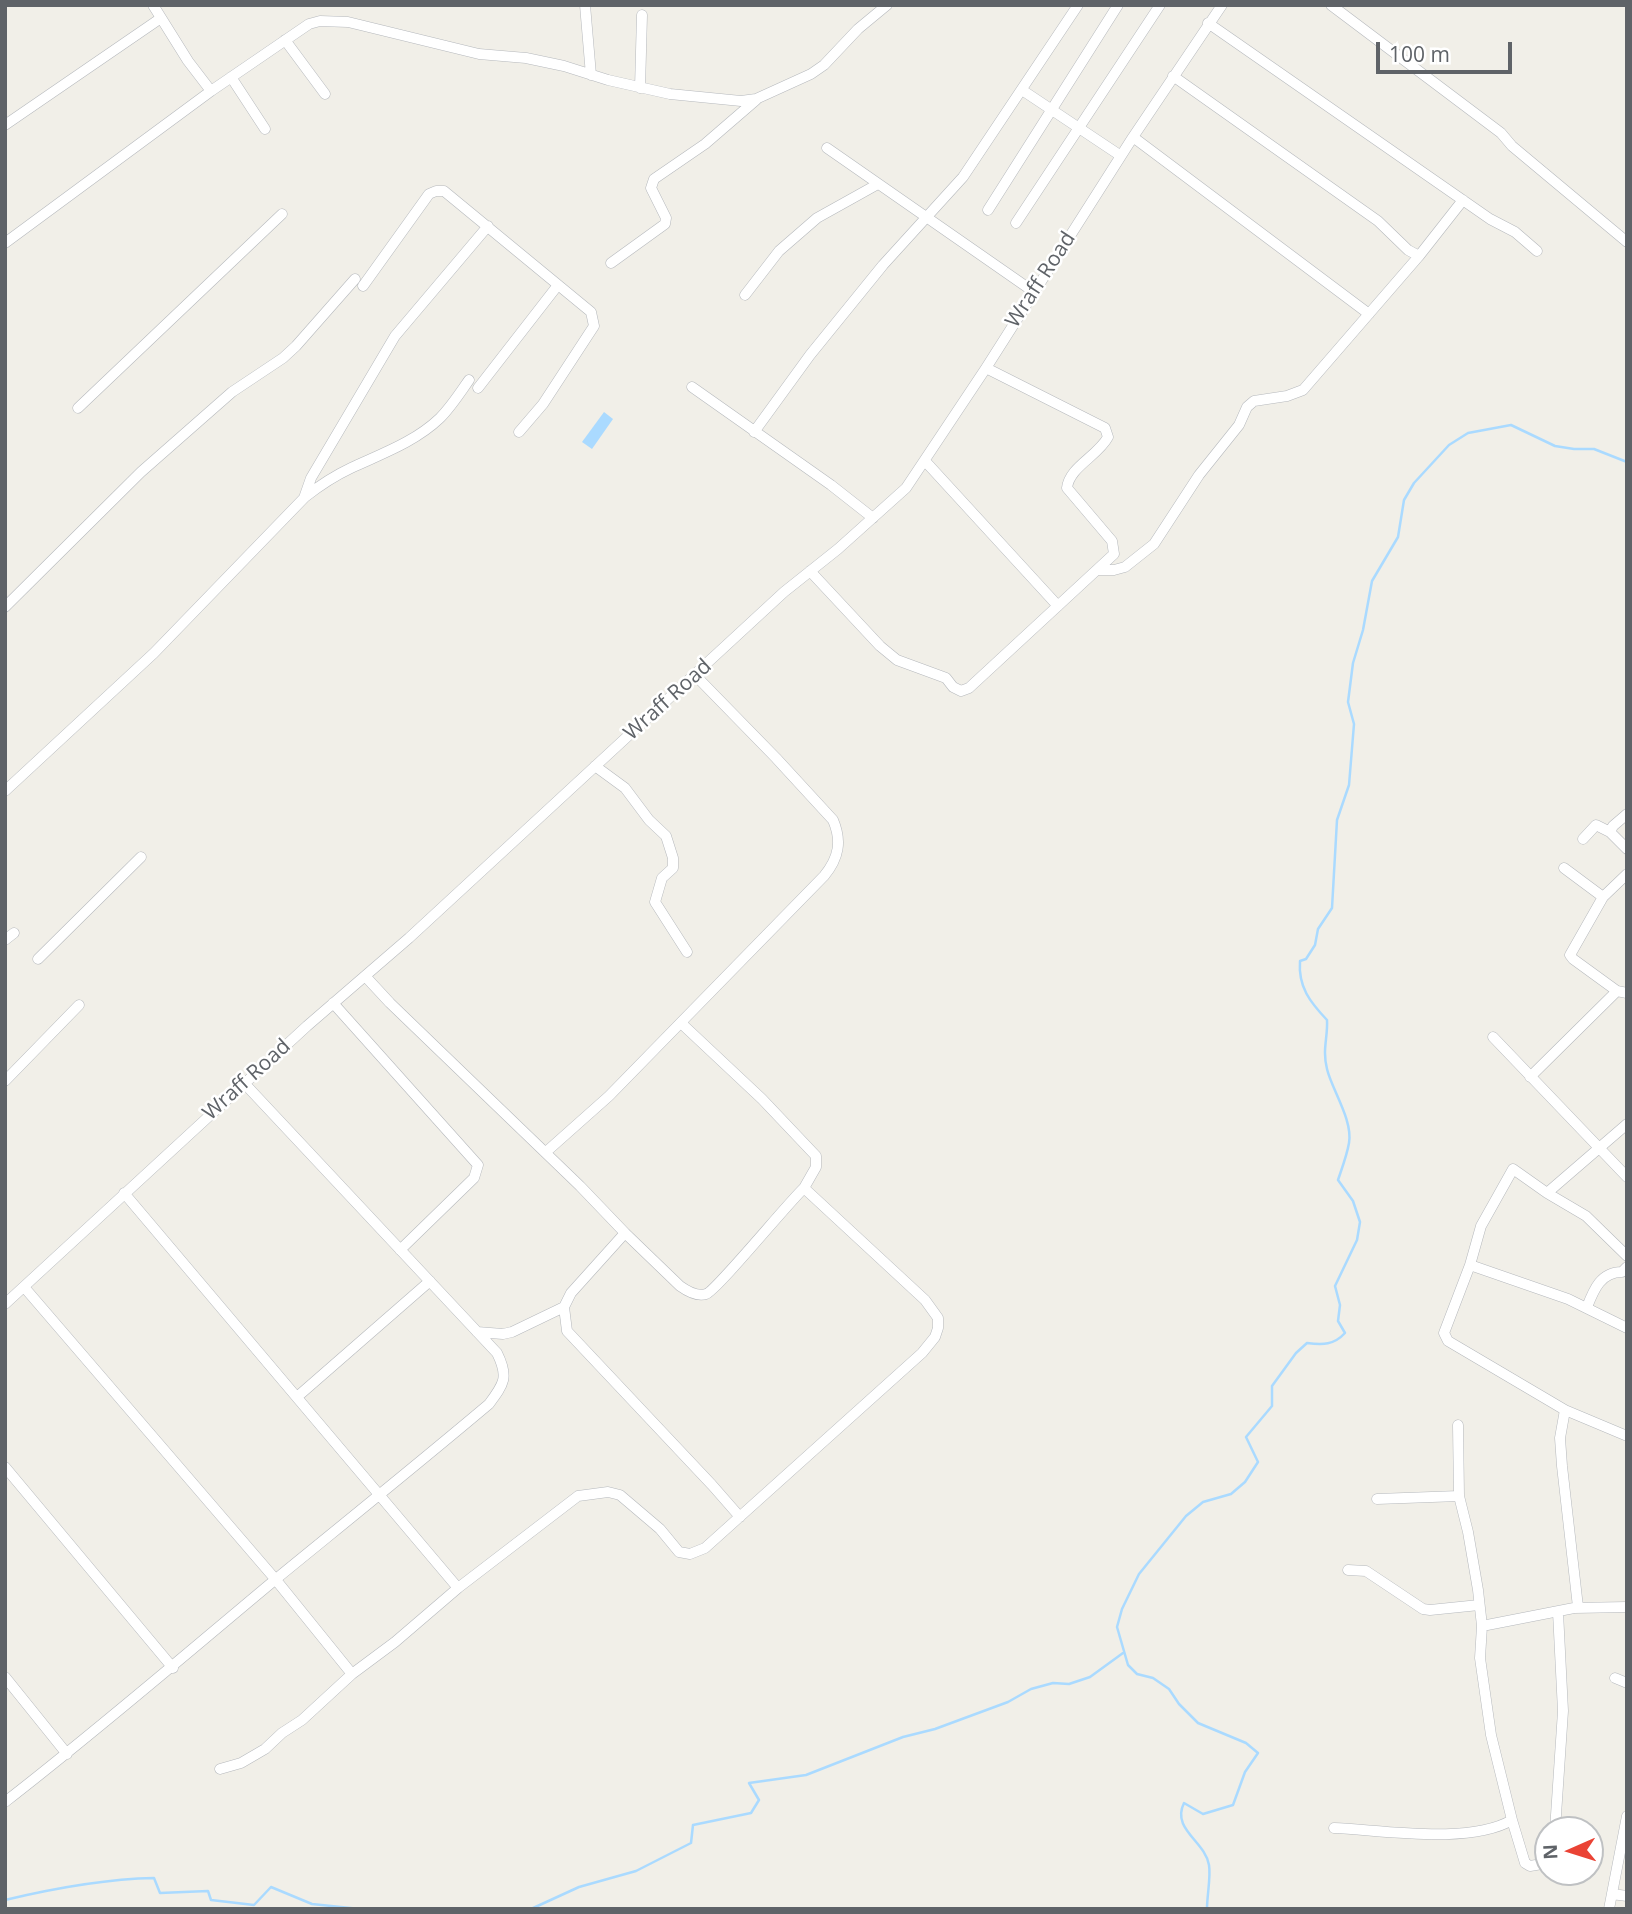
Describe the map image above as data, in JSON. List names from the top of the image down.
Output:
{
  "streets": {
    "street": ["Wraff Road"]
  },
  "scale_bar": "100 m",
  "north": "left"
}
